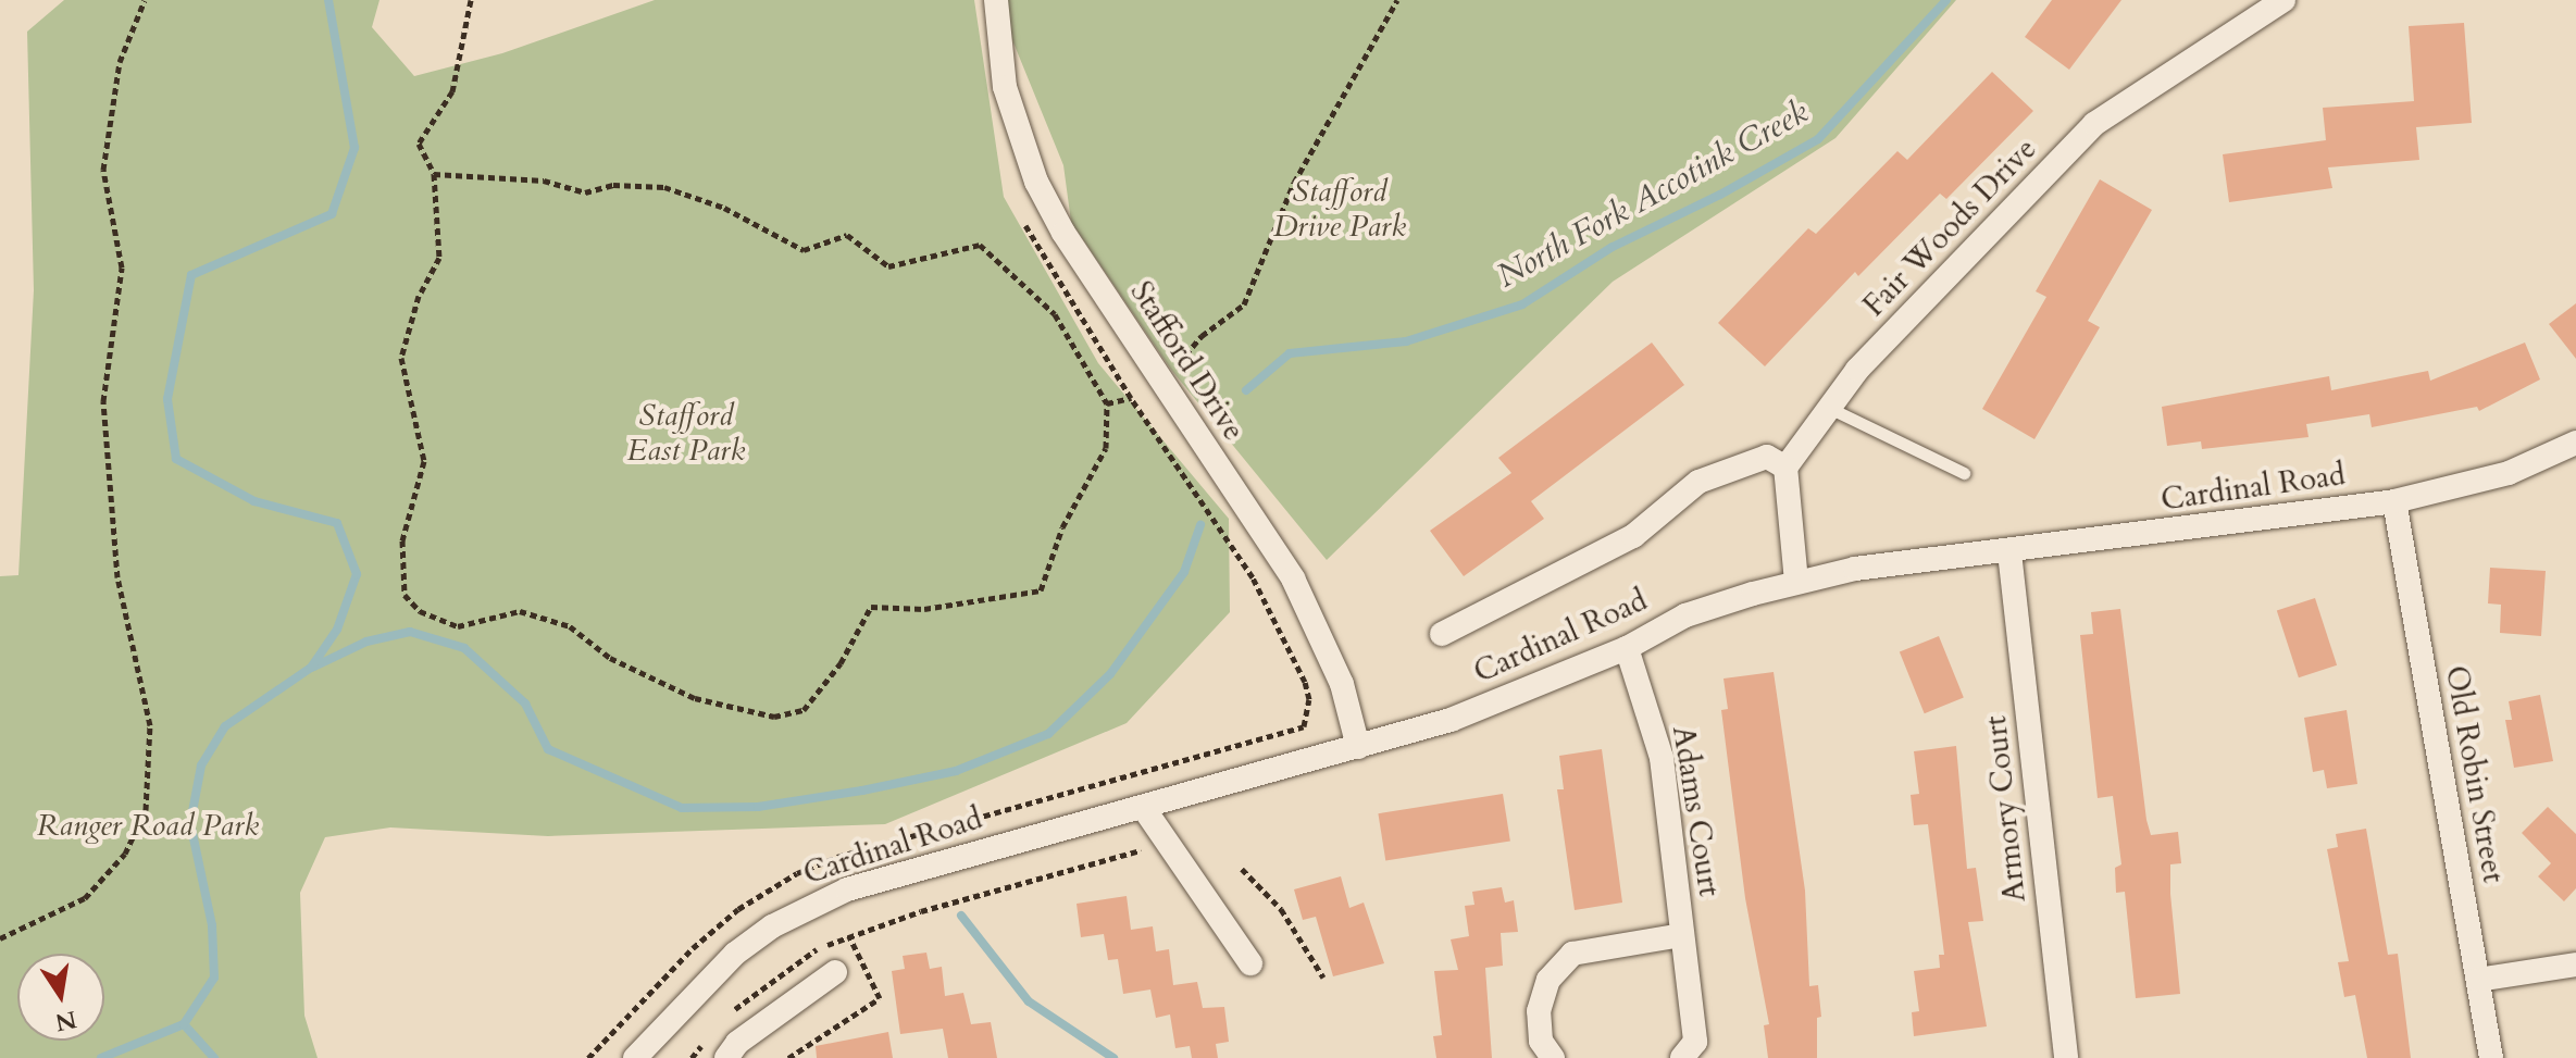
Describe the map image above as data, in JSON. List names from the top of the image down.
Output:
{
  "streets": {
    "street": [
      "Fair Woods Drive",
      "Stafford Drive",
      "Cardinal Road",
      "Old Robin Street",
      "Armory Court",
      "Adams Court"
    ]
  },
  "crossings": [
    ["Stafford Drive", "Cardinal Road"],
    ["Cardinal Road", "Old Robin Street"],
    ["Cardinal Road", "Armory Court"],
    ["Cardinal Road", "Adams Court"]
  ],
  "water": ["North Fork Accotink Creek"],
  "parks": ["Stafford Drive Park", "Stafford East Park", "Ranger Road Park"],
  "north": "bottom"
}
